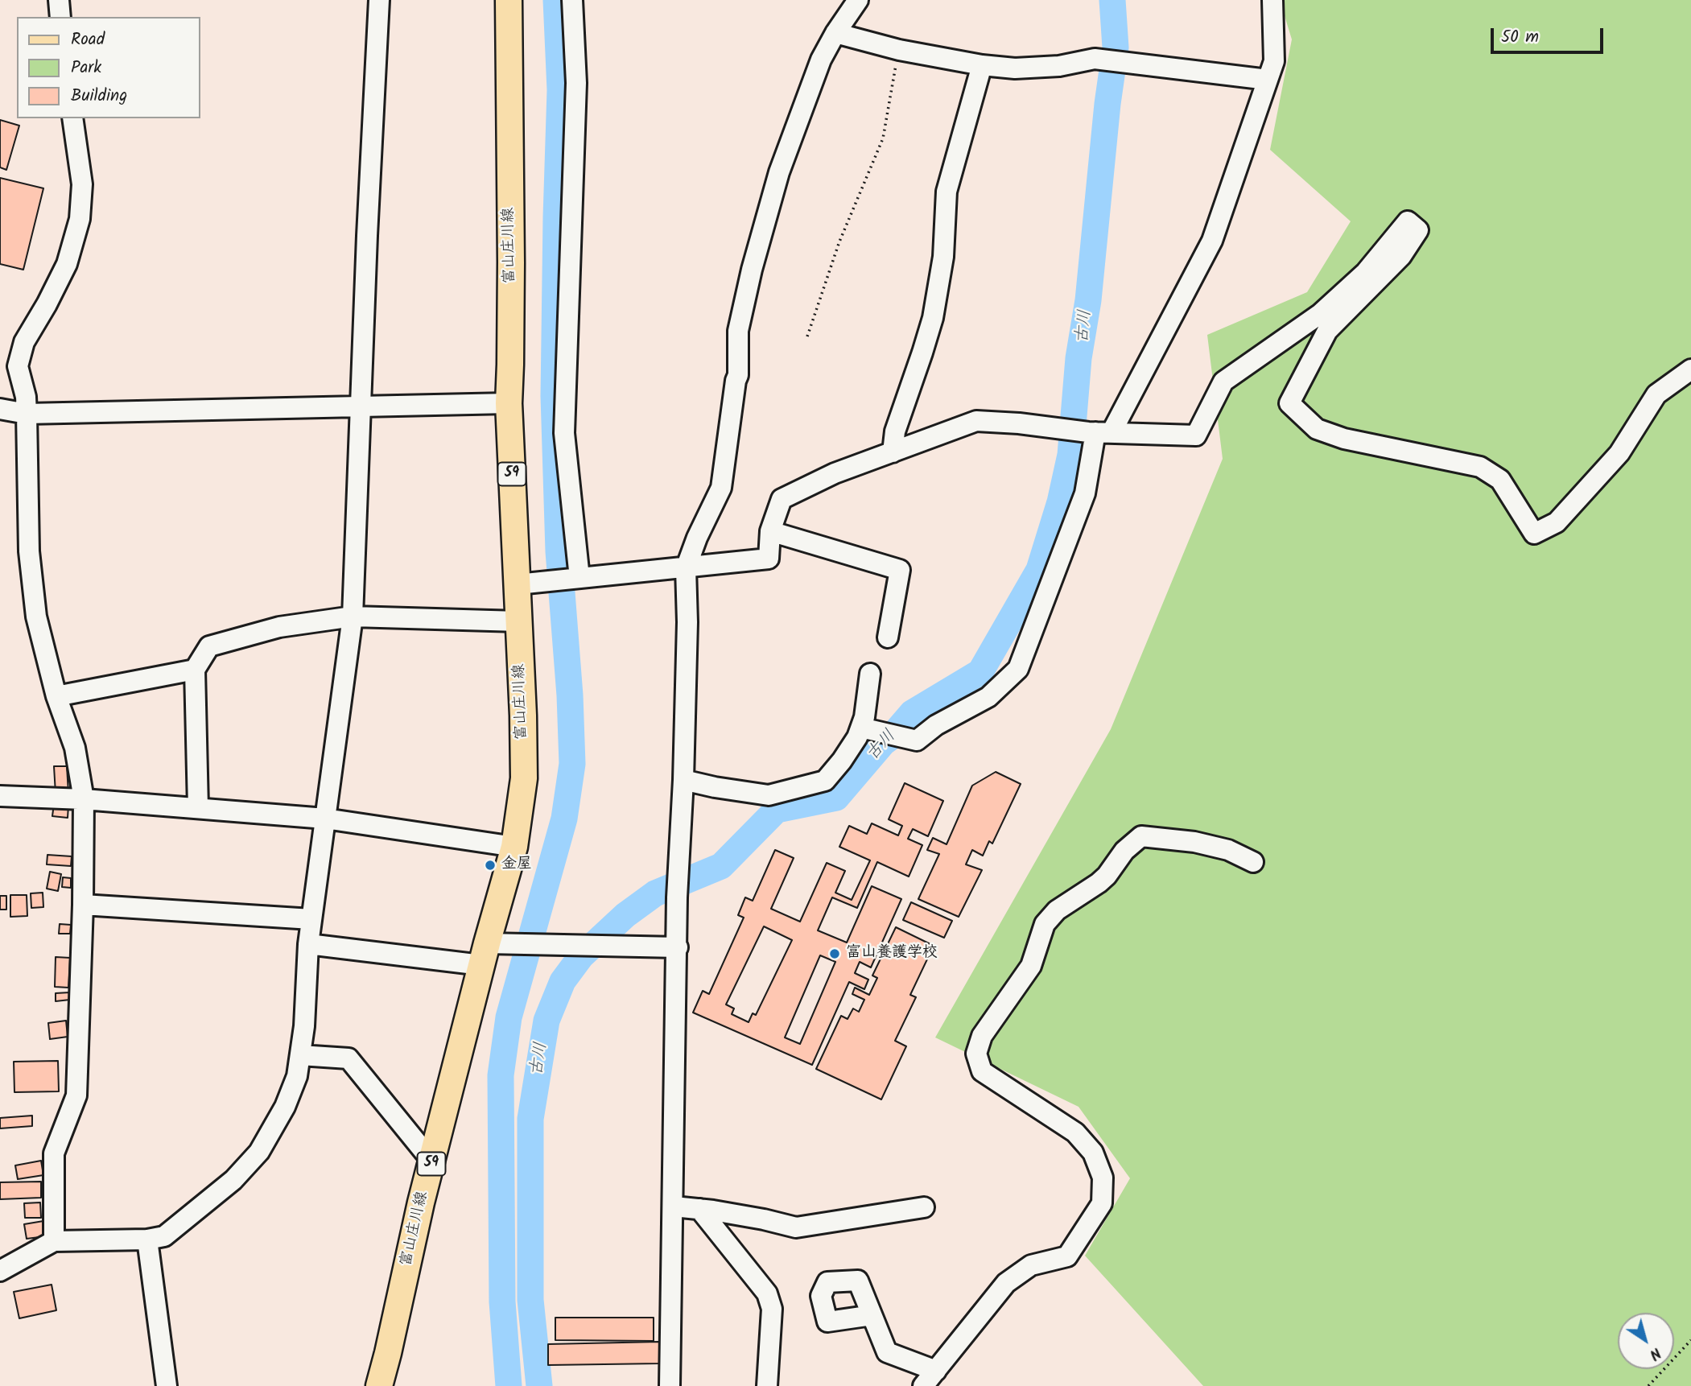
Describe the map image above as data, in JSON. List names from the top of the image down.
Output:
{
  "streets": {
    "main road": ["富山庄川線", "59"]
  },
  "water": ["古川"],
  "places": ["金屋", "富山養護学校"],
  "legend": ["Road", "Park", "Building"],
  "scale_bar": "50 m",
  "north": "bottom right"
}
